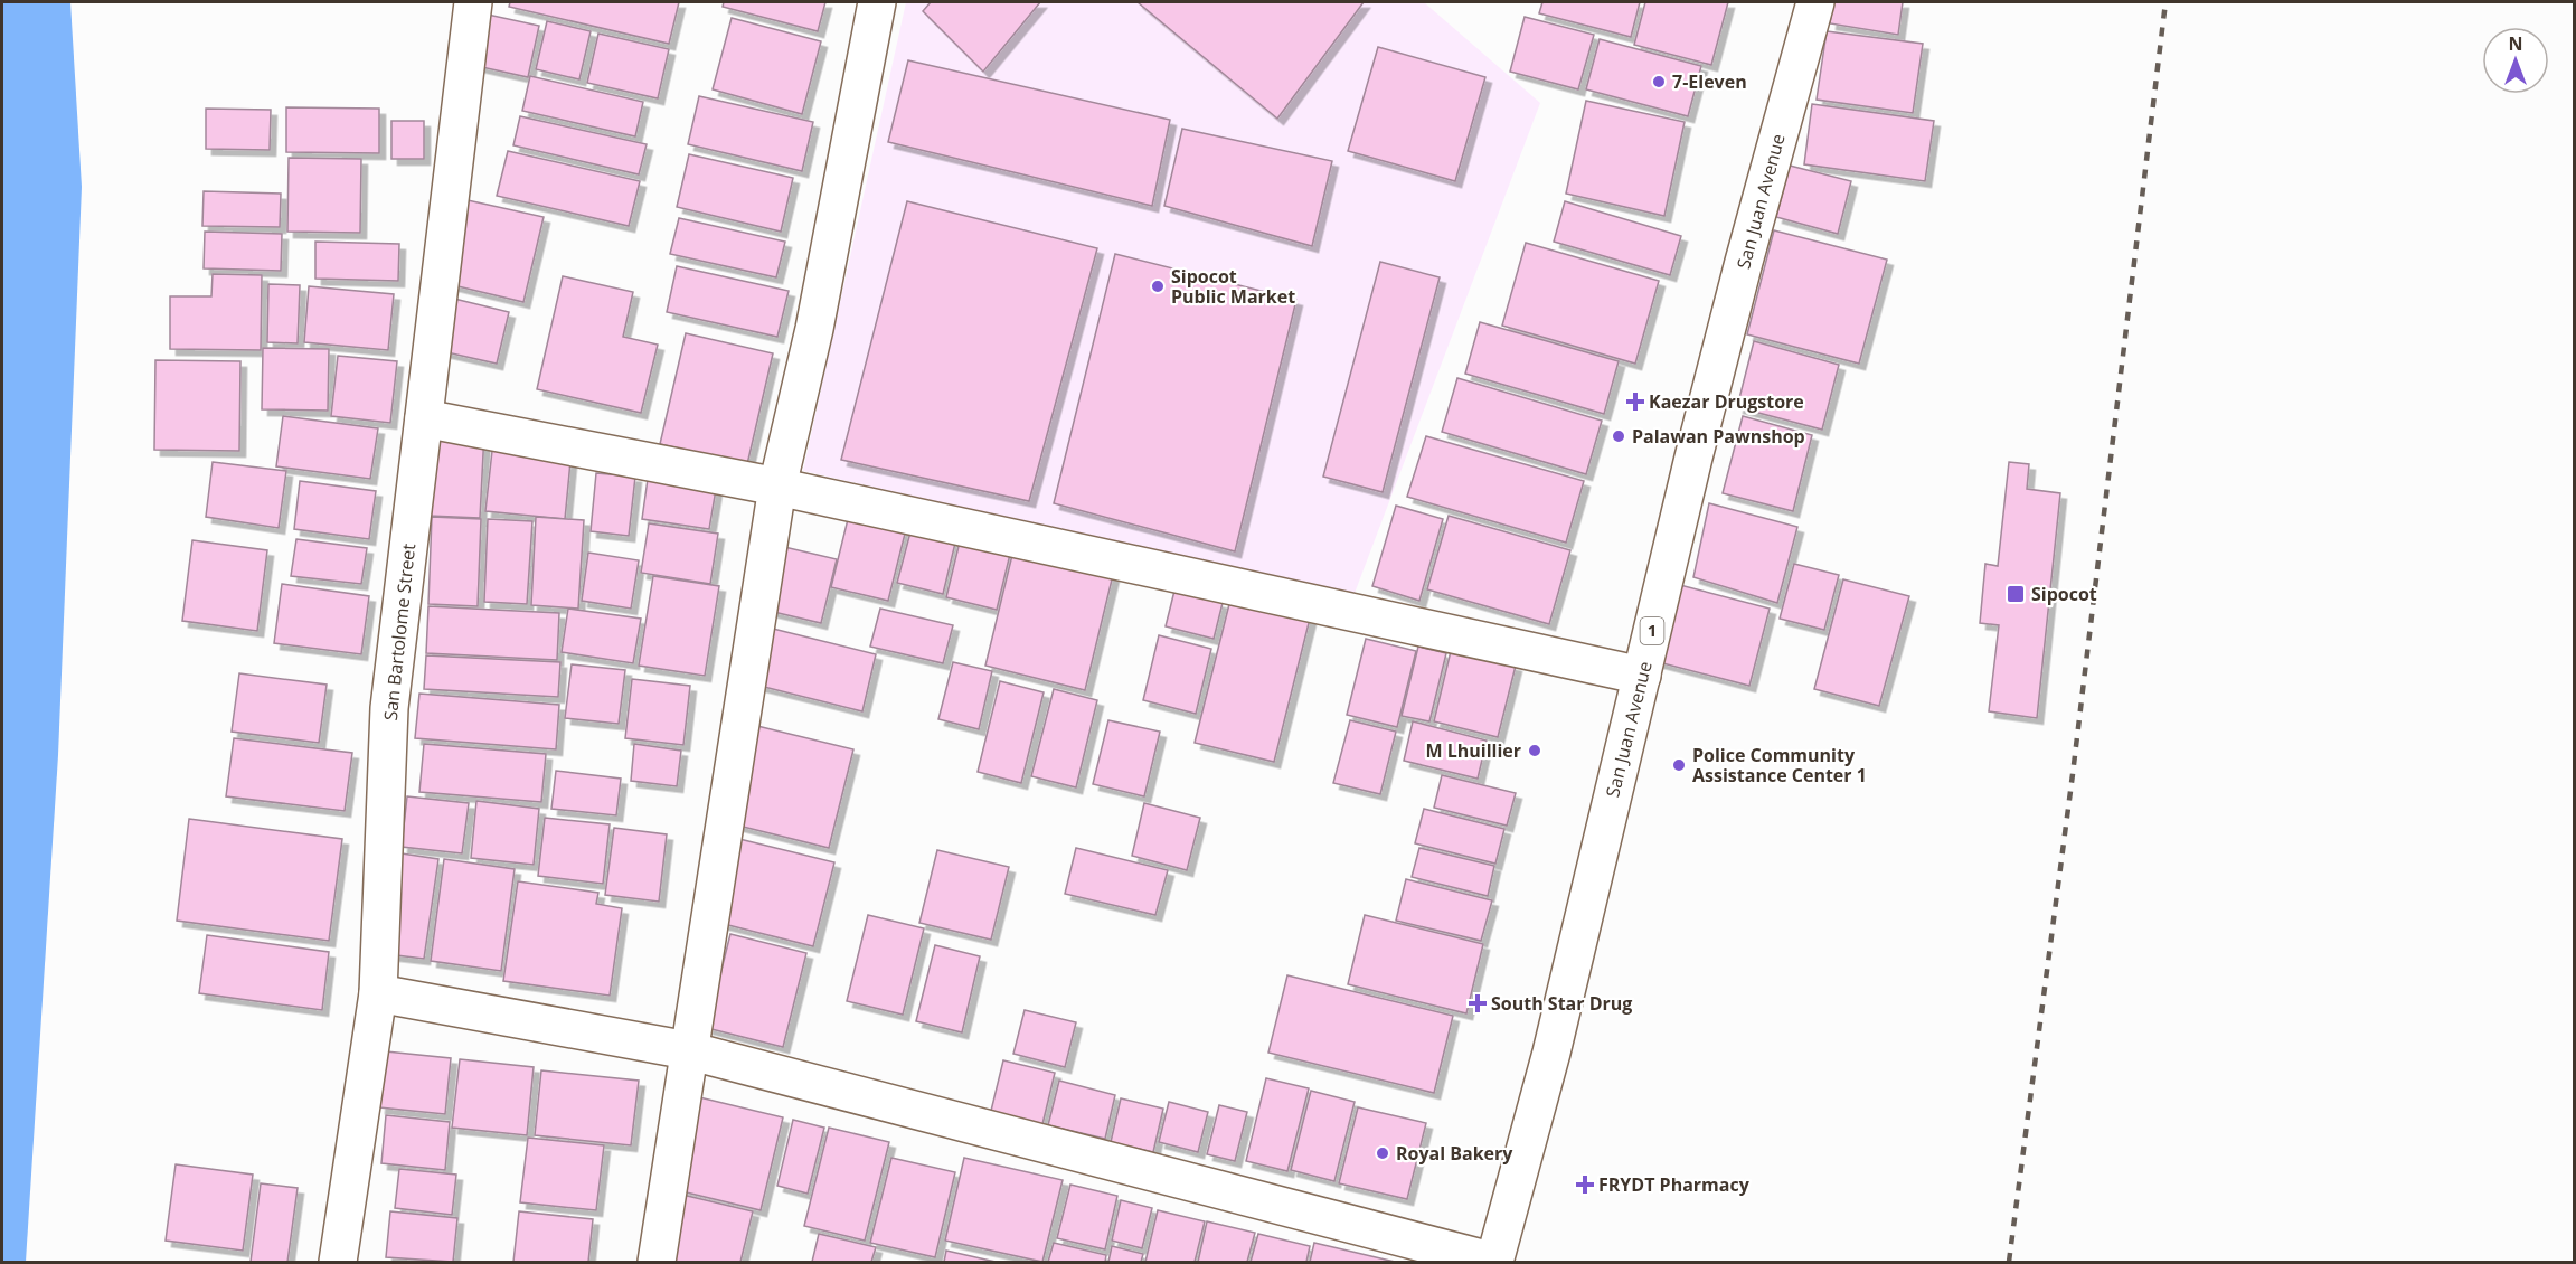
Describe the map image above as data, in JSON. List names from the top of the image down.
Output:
{
  "streets": {
    "main road": ["San Juan Avenue", "1", "San Bartolome Street"]
  },
  "places": {
    "other": [
      "7-Eleven",
      "Sipocot Public Market",
      "Palawan Pawnshop",
      "M Lhuillier",
      "Police Community Assistance Center 1",
      "Royal Bakery"
    ],
    "health": ["Kaezar Drugstore", "South Star Drug", "FRYDT Pharmacy"],
    "transit": ["Sipocot"]
  },
  "north": "top"
}
